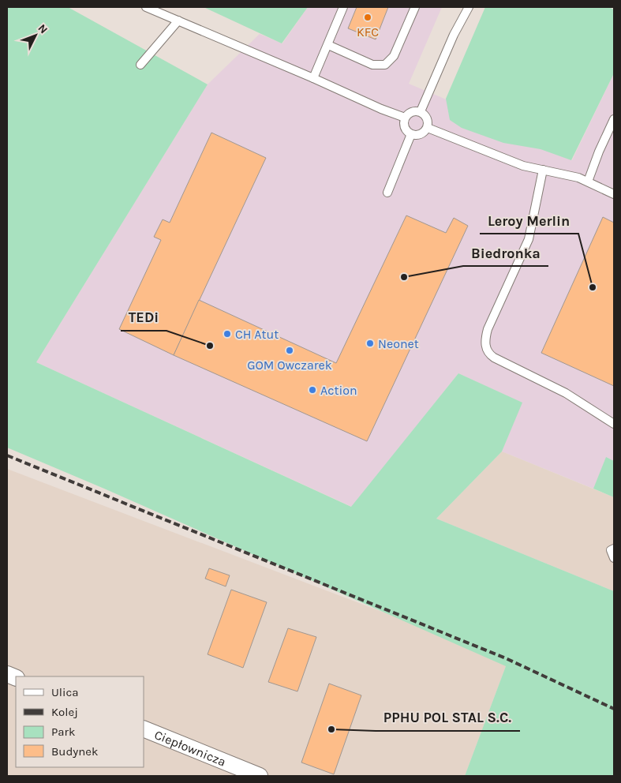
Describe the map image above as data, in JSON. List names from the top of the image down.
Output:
{
  "streets": {
    "street": ["Ciepłownicza"]
  },
  "places": [
    "KFC",
    "Biedronka",
    "Leroy Merlin",
    "CH Atut",
    "Neonet",
    "TEDi",
    "GOM Owczarek",
    "Action",
    "PPHU POL STAL S.C."
  ],
  "legend": [
    "Ulica",
    "Kolej",
    "Park",
    "Budynek"
  ],
  "north": "top right"
}
